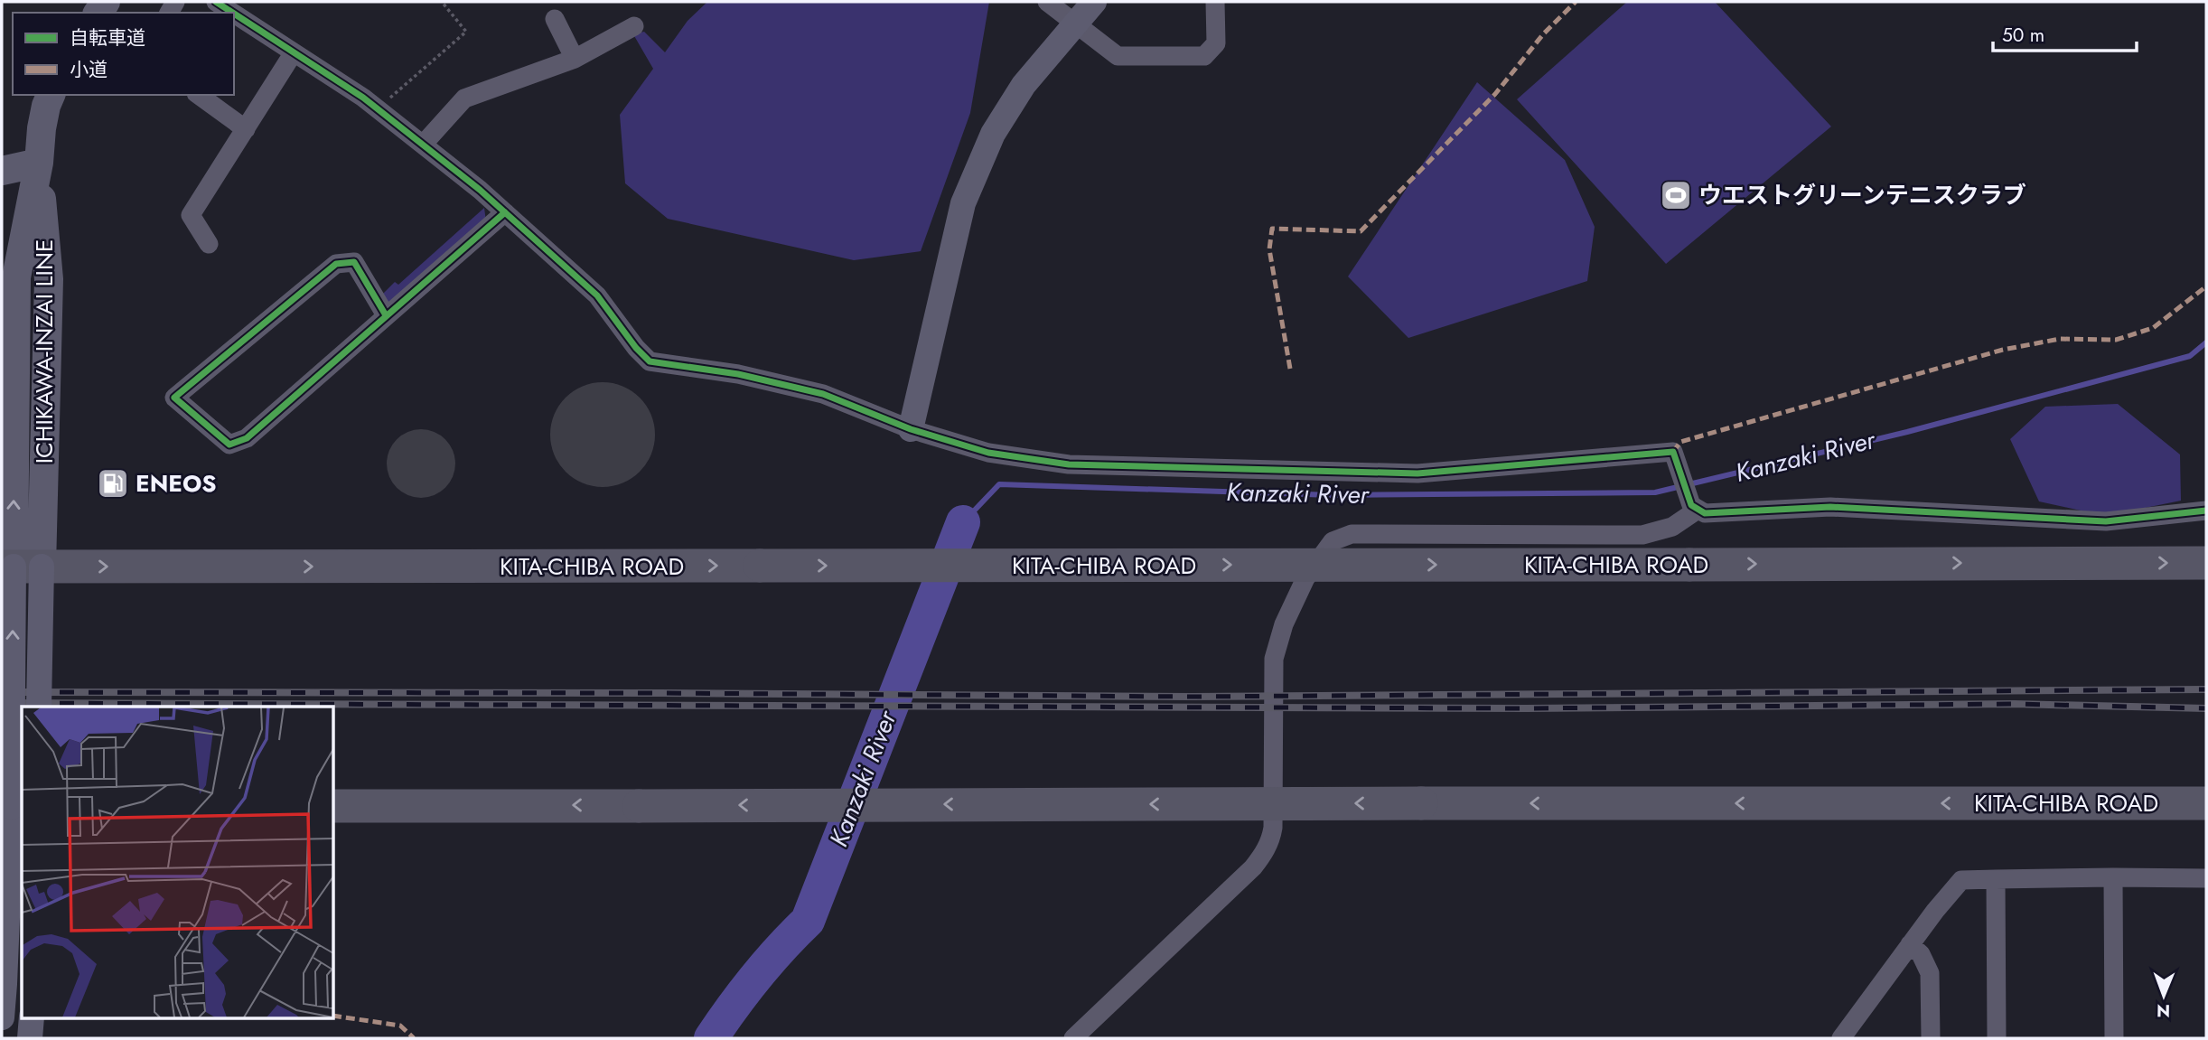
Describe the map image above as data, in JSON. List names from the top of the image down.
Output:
{
  "streets": {
    "highway": ["KITA-CHIBA ROAD"],
    "main road": ["ICHIKAWA-INZAI LINE"]
  },
  "crossings": [
    ["ICHIKAWA-INZAI LINE", "KITA-CHIBA ROAD"]
  ],
  "water": ["Kanzaki River"],
  "places": {
    "sports": ["ウエストグリーンテニスクラブ"],
    "fuel station": ["ENEOS"]
  },
  "legend": ["自転車道", "小道"],
  "scale_bar": "50 m",
  "north": "bottom"
}
